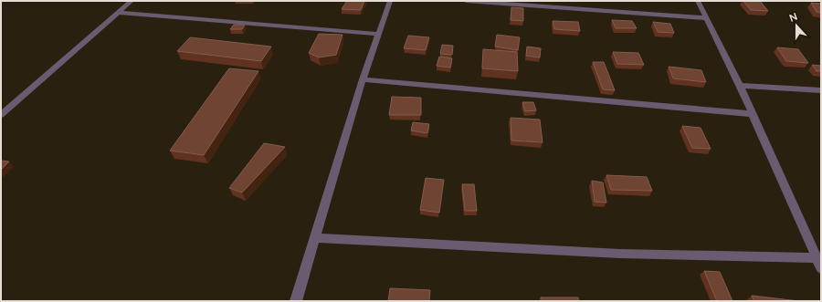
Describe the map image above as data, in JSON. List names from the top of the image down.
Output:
{
  "north": "top"
}
